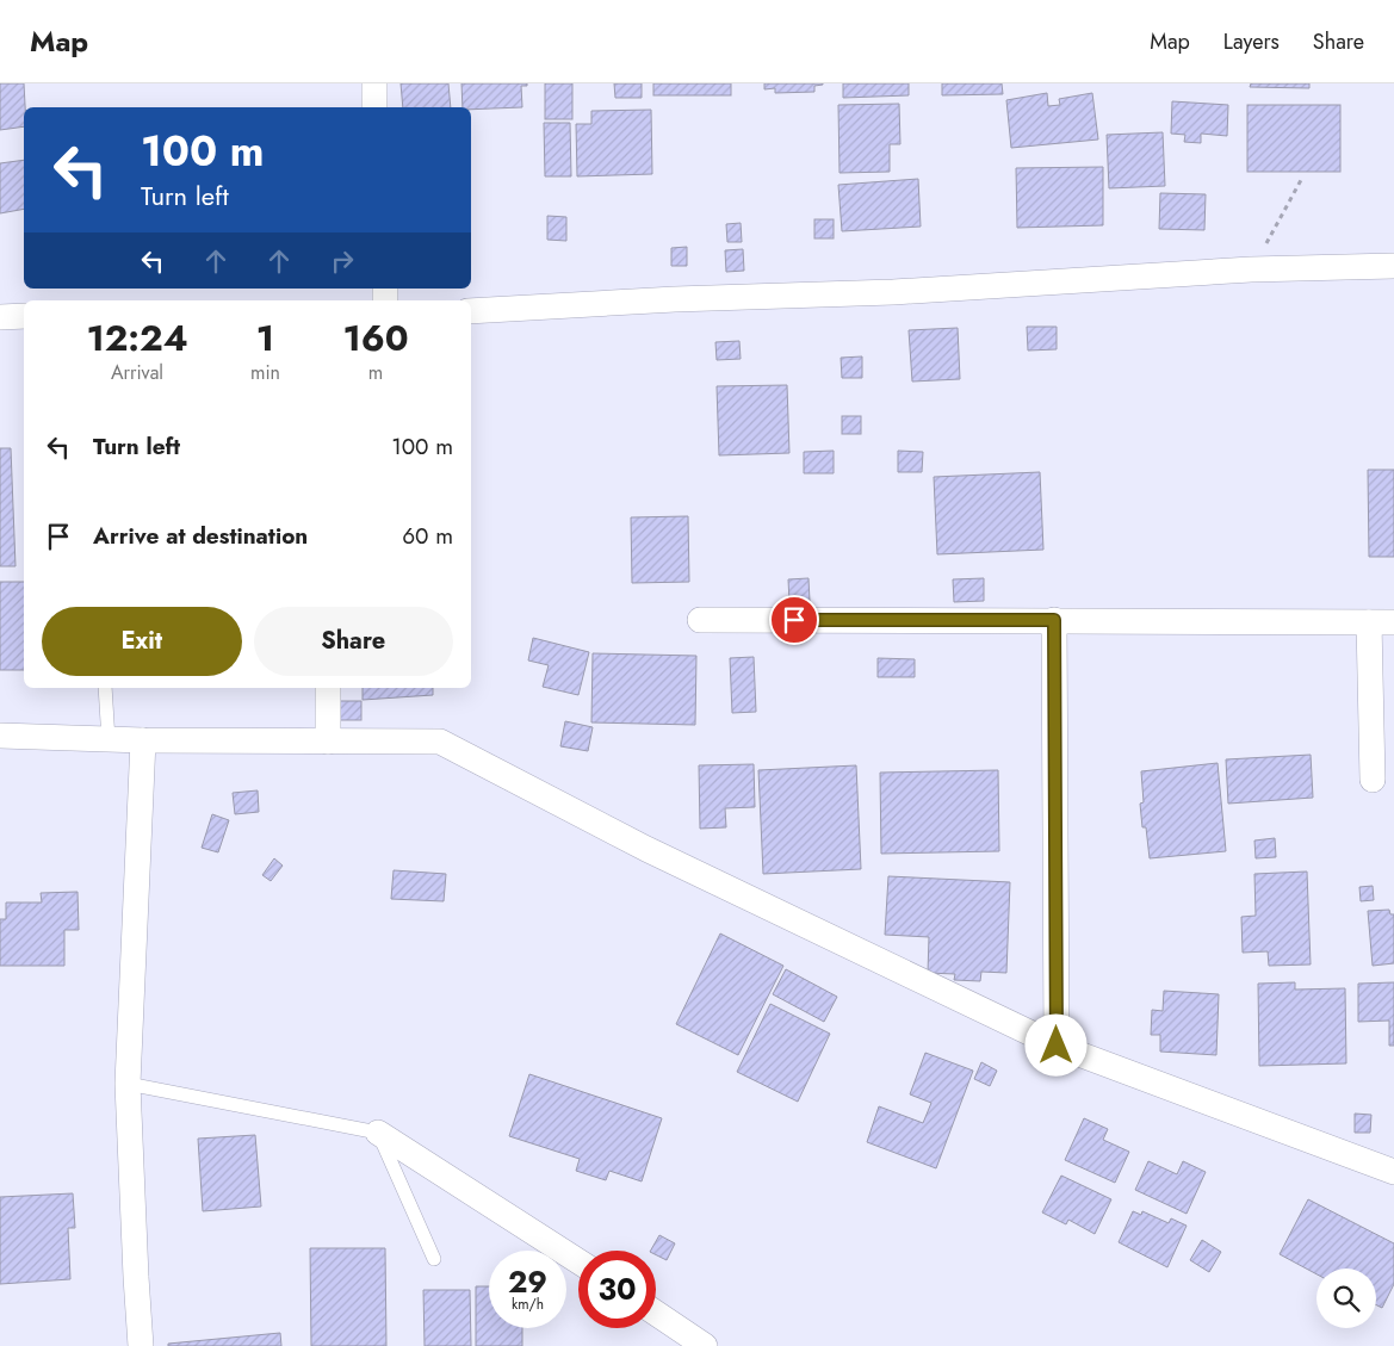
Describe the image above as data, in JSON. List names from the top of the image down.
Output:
{
  "page": {
    "header": "Map",
    "nav": ["Map", "Layers", "Share"],
    "turn": ["100 m", "Turn left"],
    "eta": [
      "12:24",
      "Arrival",
      "1",
      "min",
      "160",
      "m"
    ],
    "list": [
      {
        "name": "Turn left",
        "value": "100 m"
      },
      {
        "name": "Arrive at destination",
        "value": "60 m"
      }
    ],
    "buttons": ["Exit", "Share"],
    "speed": "29 km/h",
    "limit": "30"
  }
}
